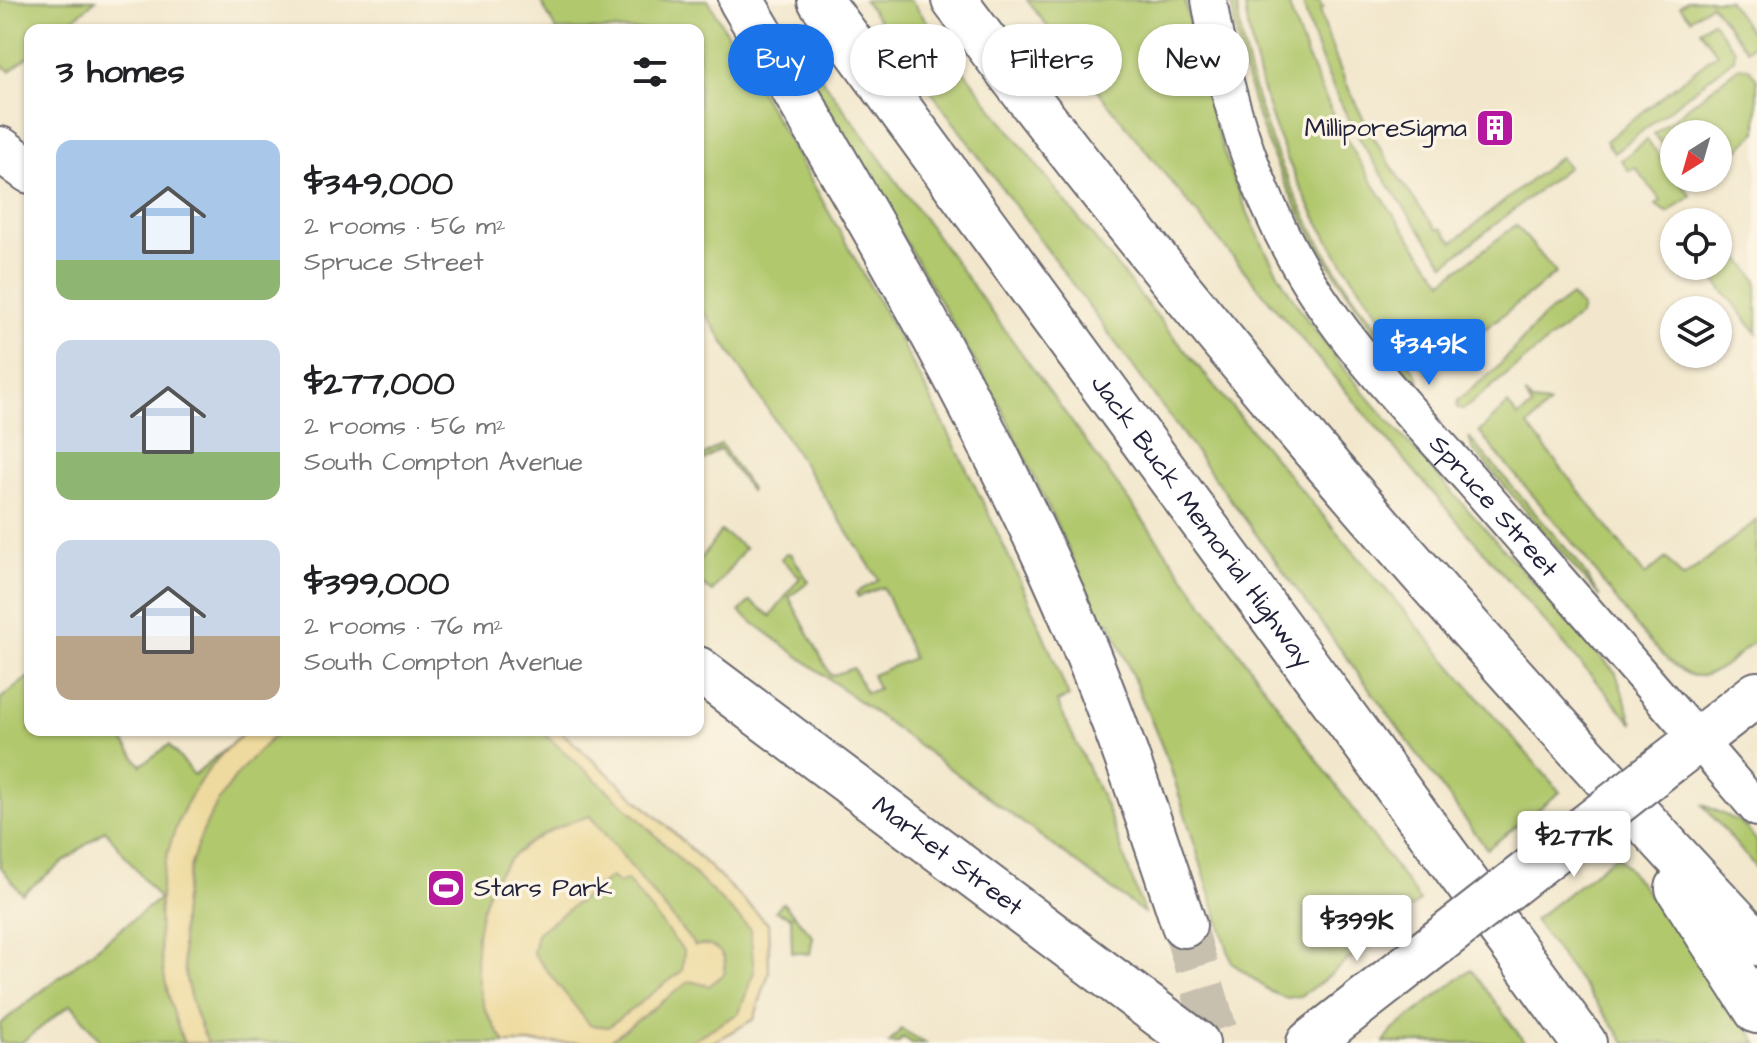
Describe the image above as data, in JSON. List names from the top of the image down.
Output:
{
  "streets": {
    "main road": ["Jack Buck Memorial Highway", "Market Street"],
    "street": ["Spruce Street"]
  },
  "places": {
    "building": ["MilliporeSigma"],
    "sports": ["Stars Park"]
  },
  "north": "bottom left",
  "page": {
    "chip": [
      "Buy",
      "Rent",
      "Filters",
      "New"
    ],
    "heading": "3 homes",
    "list": [
      {
        "name": "$349,000",
        "note": "2 rooms · 56 m² · Spruce Street"
      },
      {
        "name": "$277,000",
        "note": "2 rooms · 56 m² · South Compton Avenue"
      },
      {
        "name": "$399,000",
        "note": "2 rooms · 76 m² · South Compton Avenue"
      }
    ],
    "price": ["$349K", "$277K", "$399K"]
  }
}
